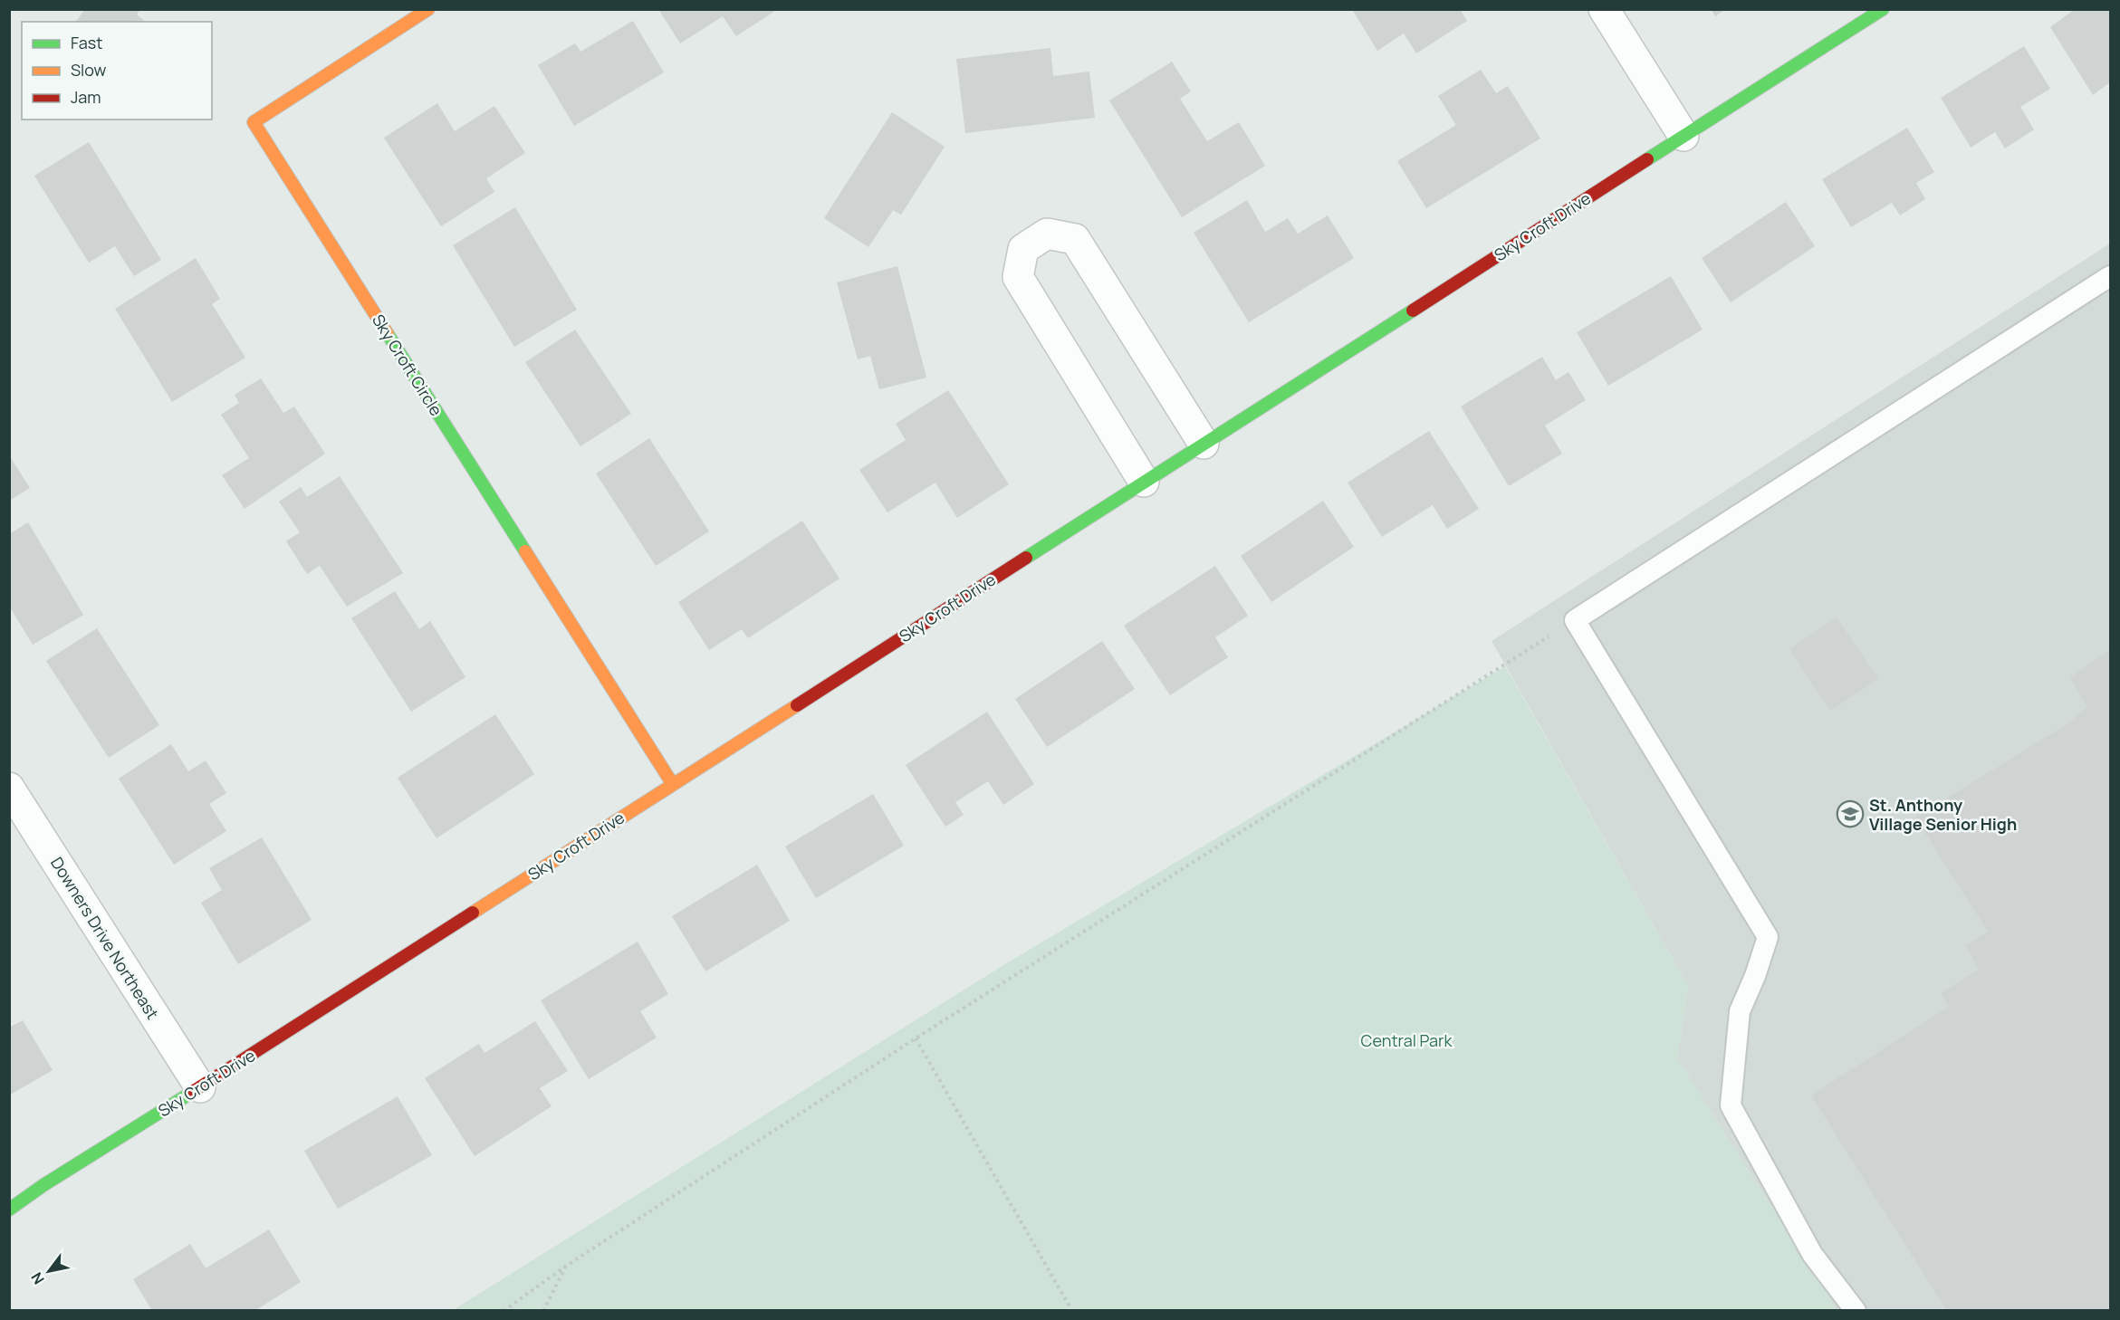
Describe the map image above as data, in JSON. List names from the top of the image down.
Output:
{
  "streets": {
    "street": ["Sky Croft Drive", "Sky Croft Circle", "Downers Drive Northeast"]
  },
  "crossings": [
    ["Sky Croft Drive", "Sky Croft Circle"],
    ["Sky Croft Drive", "Downers Drive Northeast"]
  ],
  "parks": ["Central Park"],
  "places": {
    "school or university": ["St. Anthony Village Senior High"]
  },
  "legend": ["Fast", "Slow", "Jam"],
  "north": "bottom left"
}
